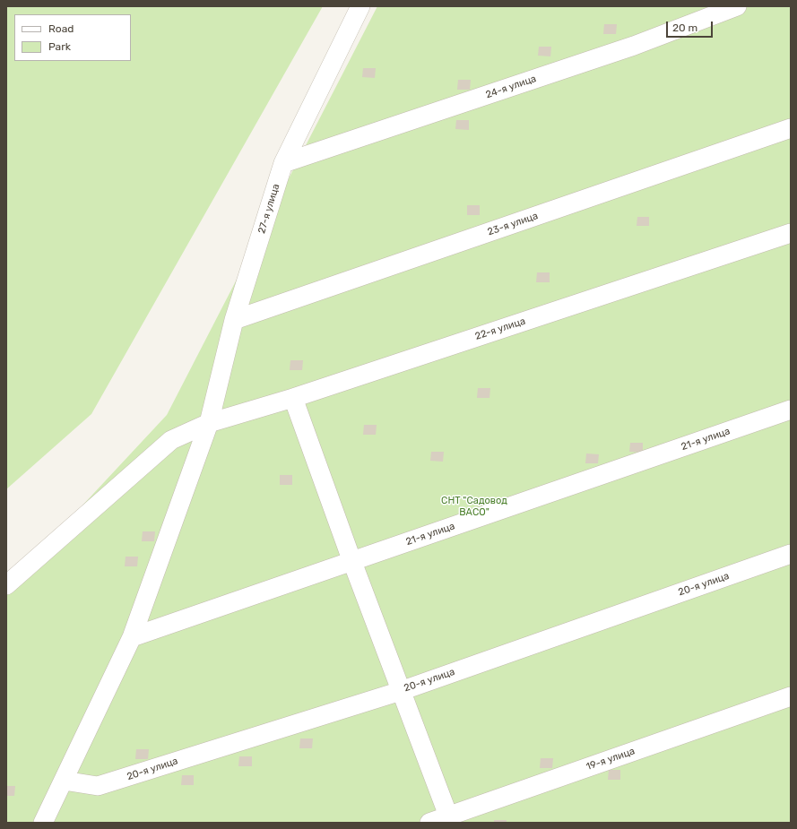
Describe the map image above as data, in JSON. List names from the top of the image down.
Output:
{
  "streets": {
    "street": [
      "24-я улица",
      "27-я улица",
      "23-я улица",
      "22-я улица",
      "21-я улица",
      "20-я улица",
      "19-я улица"
    ]
  },
  "crossings": [
    ["24-я улица", "27-я улица"],
    ["27-я улица", "23-я улица"],
    ["27-я улица", "22-я улица"],
    ["27-я улица", "21-я улица"],
    ["27-я улица", "20-я улица"]
  ],
  "parks": ["СНТ \"Садовод ВАСО\""],
  "legend": ["Road", "Park"],
  "scale_bar": "20 m"
}
